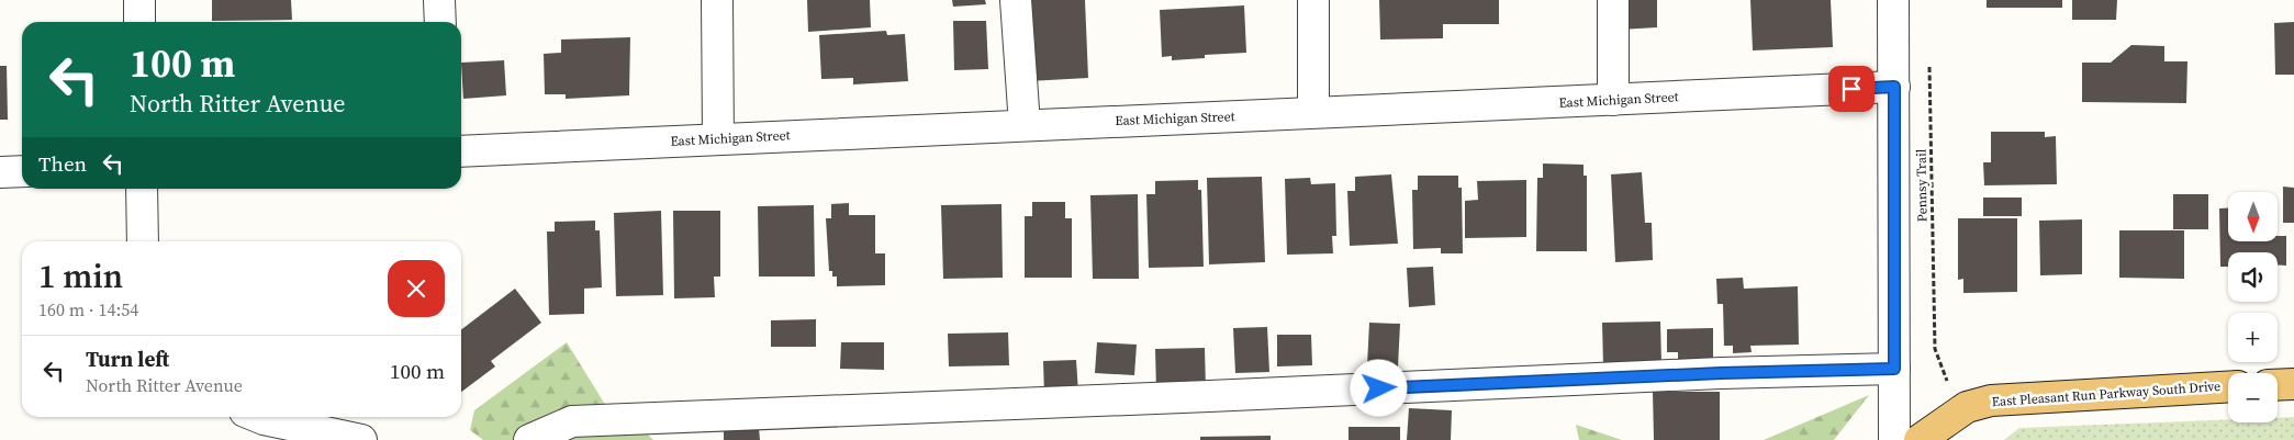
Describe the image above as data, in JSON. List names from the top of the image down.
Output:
{
  "streets": {
    "main road": ["East Pleasant Run Parkway South Drive"],
    "street": ["East Michigan Street"],
    "path": ["Pennsy Trail"]
  },
  "north": "bottom",
  "page": {
    "turn": ["100 m", "North Ritter Avenue"],
    "then": "Then",
    "map_buttons": ["+", "−"],
    "heading": ["1 min", "160 m · 14:54"],
    "list": [
      {
        "name": "Turn left",
        "note": "North Ritter Avenue",
        "value": "100 m"
      }
    ]
  }
}
